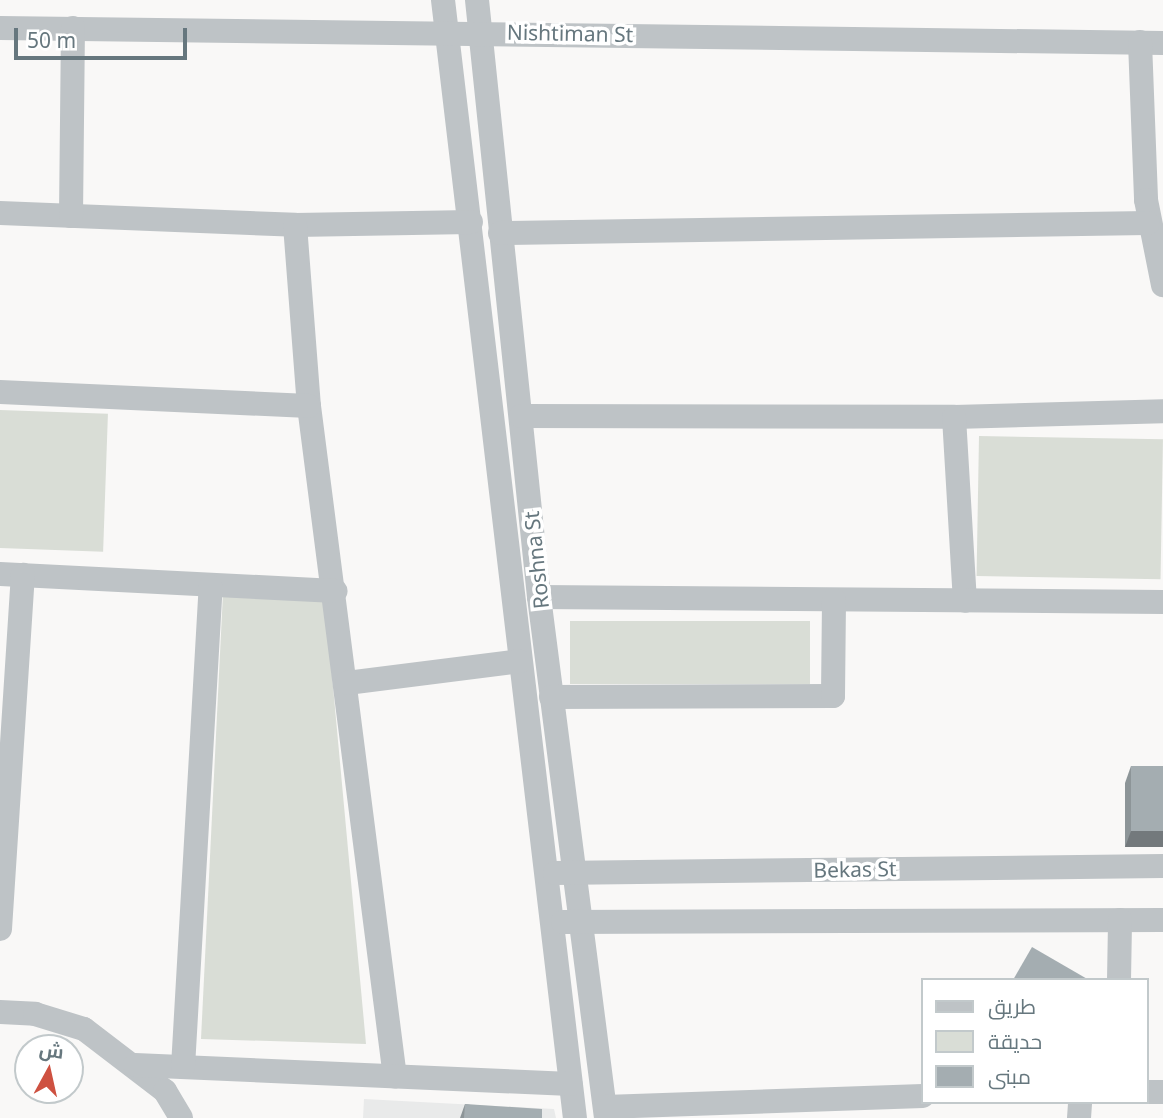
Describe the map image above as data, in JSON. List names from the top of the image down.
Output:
{
  "streets": {
    "street": ["Nishtiman St", "Roshna St", "Bekas St"]
  },
  "crossings": [
    ["Nishtiman St", "Roshna St"],
    ["Roshna St", "Bekas St"]
  ],
  "legend": ["طريق", "حديقة", "مبنى"],
  "scale_bar": "50 m",
  "north": "top"
}
